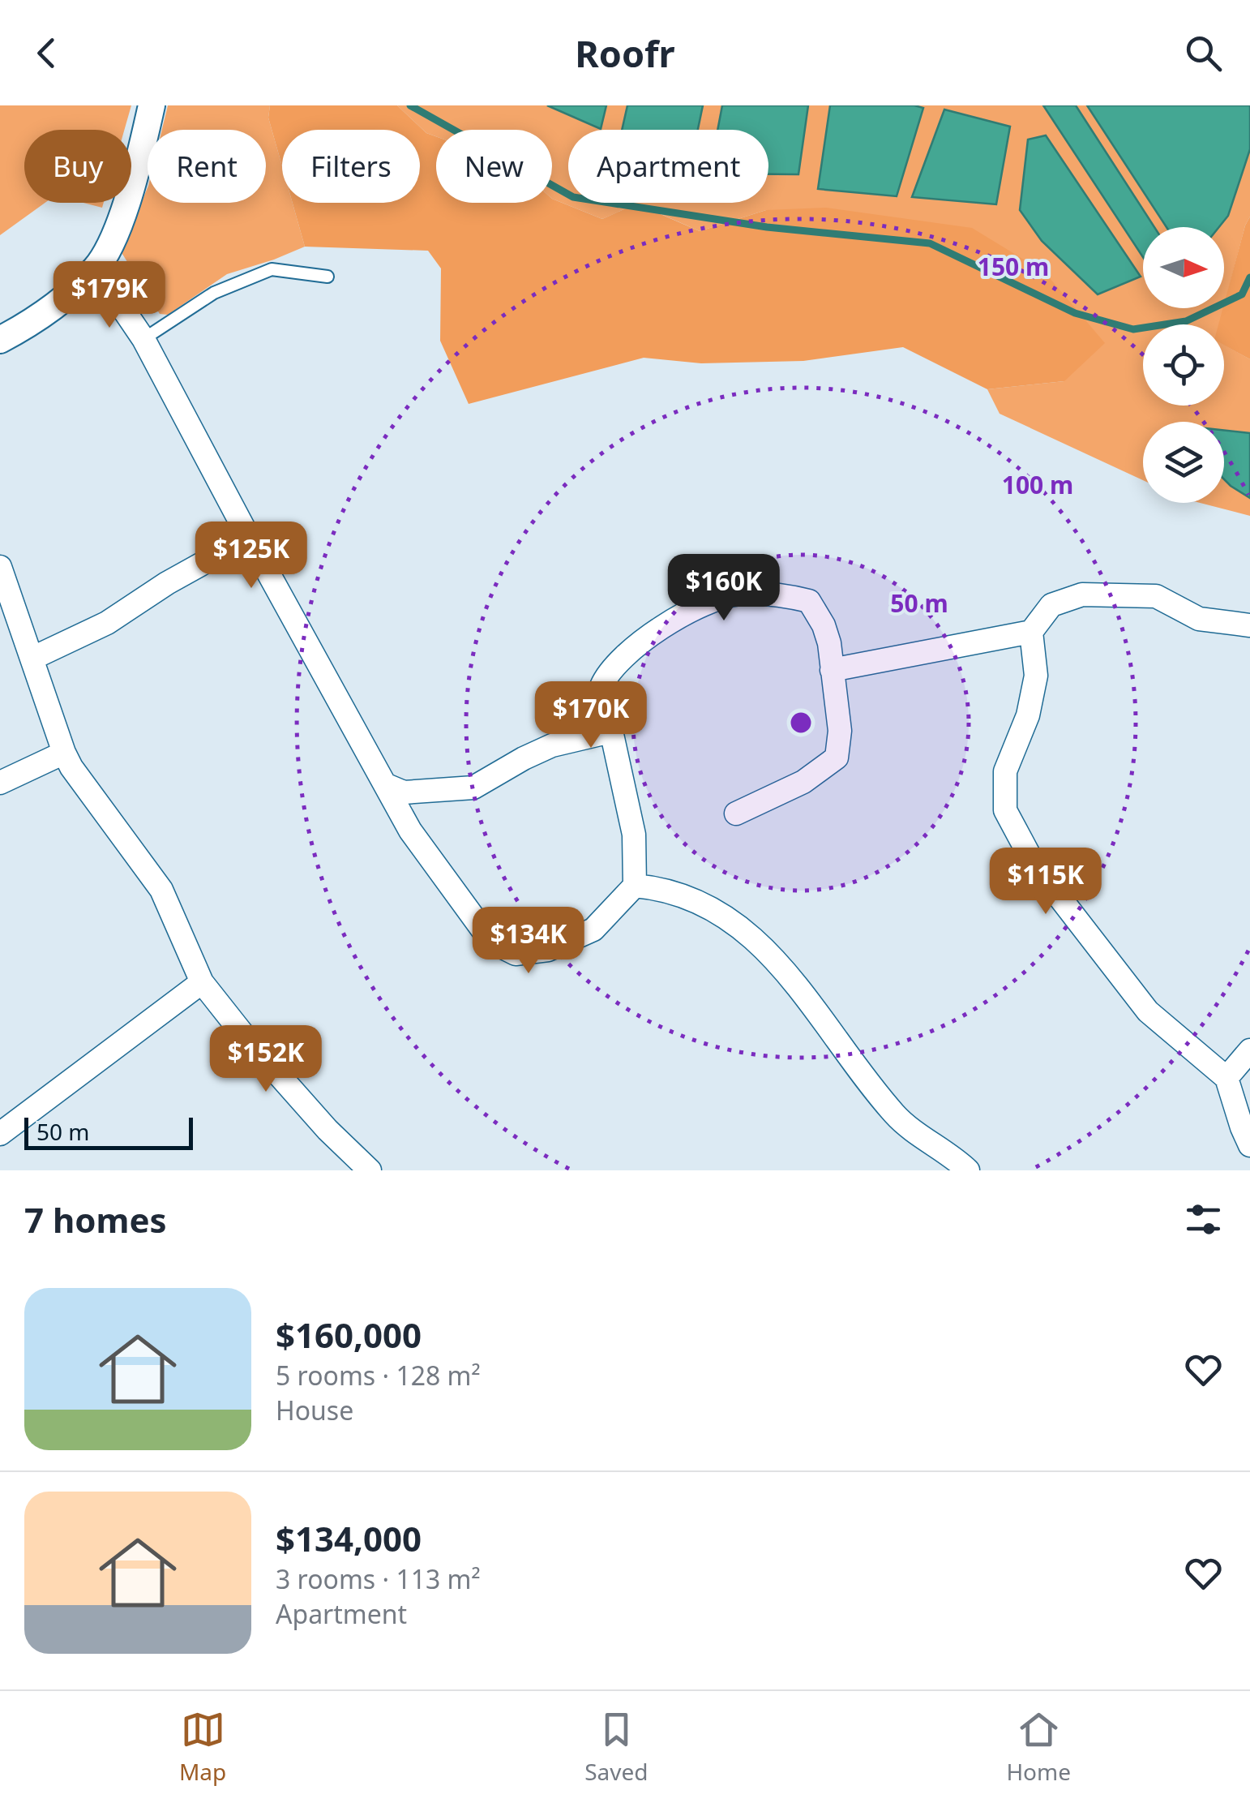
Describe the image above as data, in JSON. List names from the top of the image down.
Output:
{
  "scale_bar": "50 m",
  "north": "right",
  "page": {
    "header": "Roofr",
    "chip": [
      "Buy",
      "Rent",
      "Filters",
      "New",
      "Apartment"
    ],
    "price": [
      "$179K",
      "$125K",
      "$160K",
      "$170K",
      "$115K",
      "$134K",
      "$152K"
    ],
    "scale": "50 m",
    "heading": "7 homes",
    "list": [
      {
        "name": "$160,000",
        "note": "5 rooms · 128 m² · House"
      },
      {
        "name": "$134,000",
        "note": "3 rooms · 113 m² · Apartment"
      }
    ],
    "tabs": ["Map", "Saved", "Home"]
  },
  "rings": ["150 m", "100 m", "50 m"]
}
